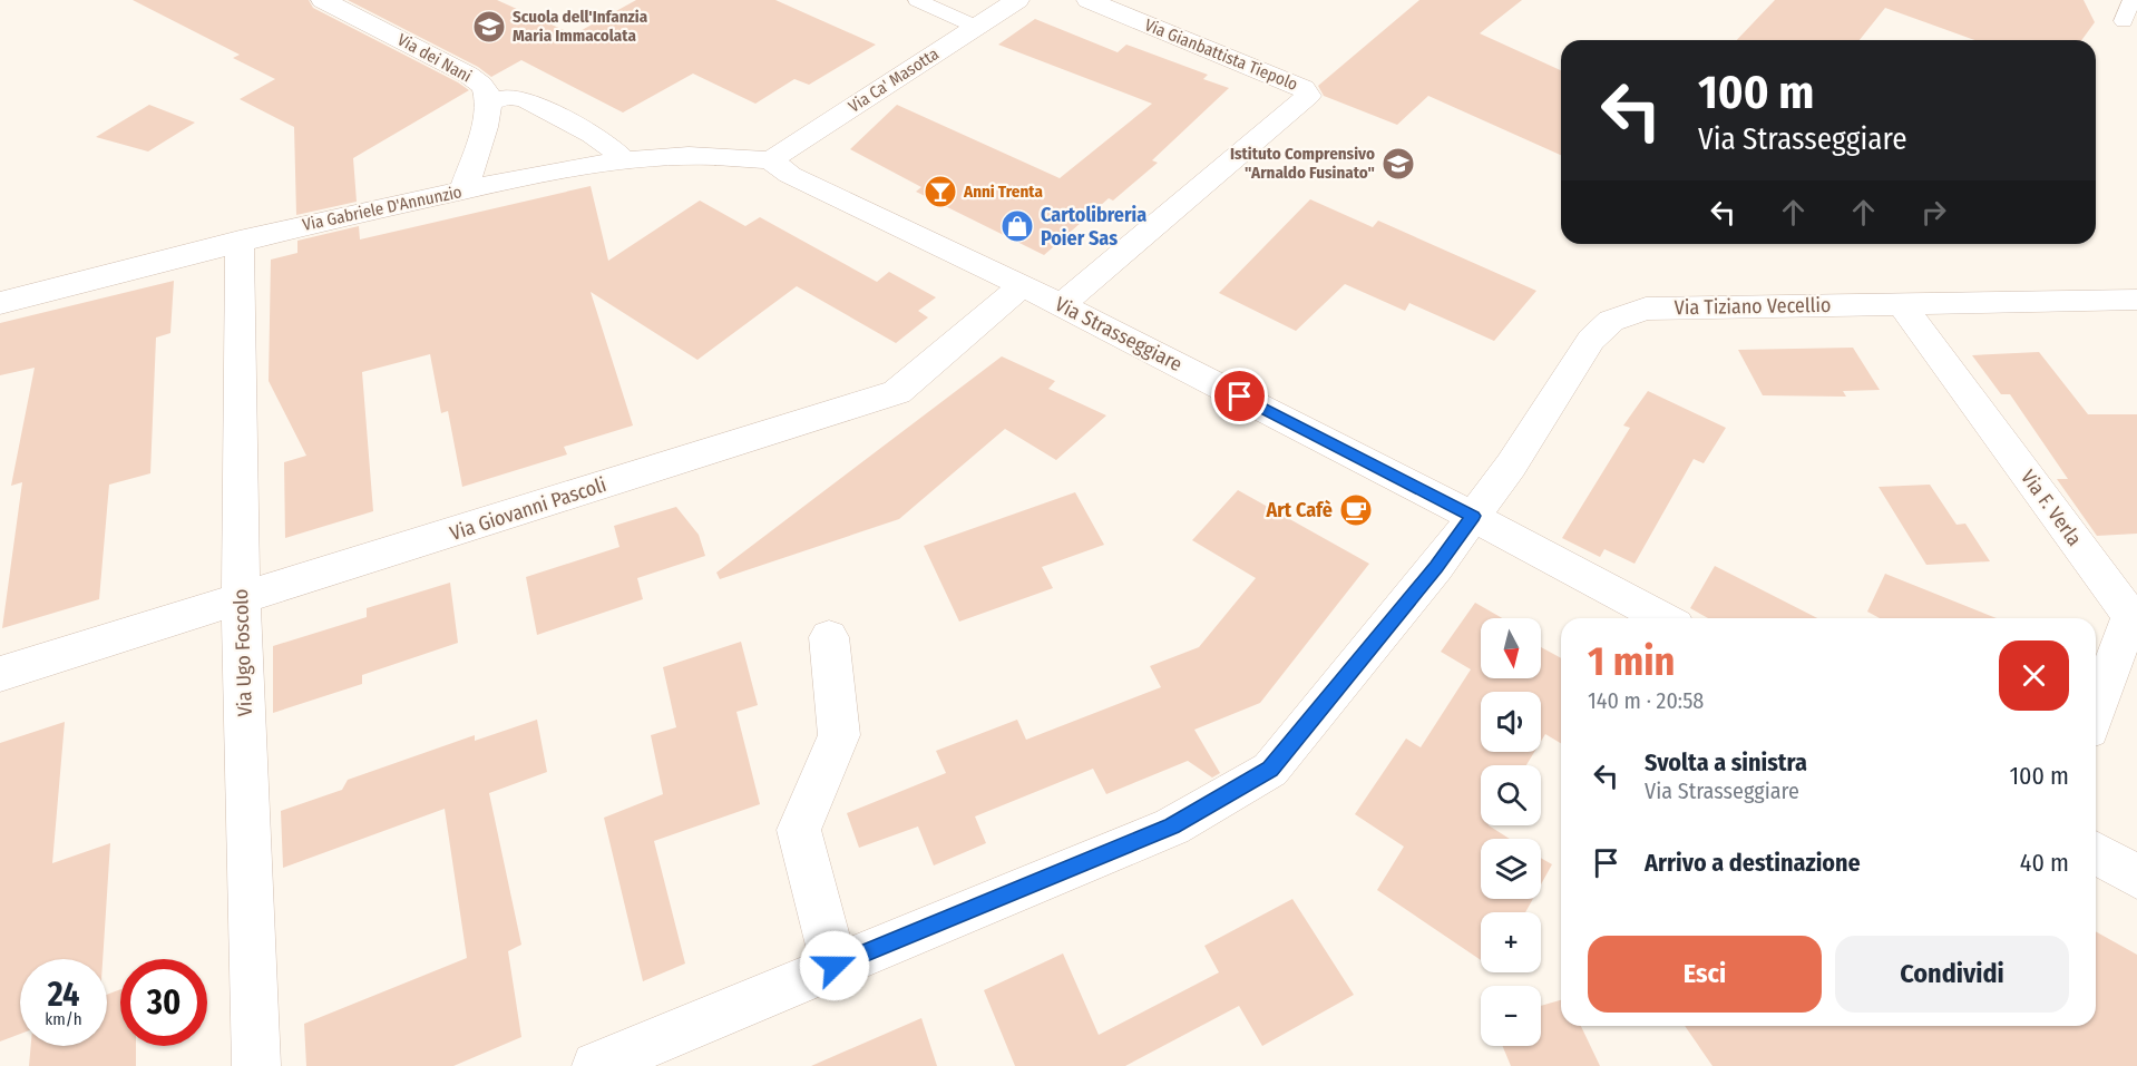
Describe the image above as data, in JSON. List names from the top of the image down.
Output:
{
  "streets": {
    "street": [
      "Via Gianbattista Tiepolo",
      "Via dei Nani",
      "Via Ca' Masotta",
      "Via Gabriele D'Annunzio",
      "Via Tiziano Vecellio",
      "Via Strasseggiare",
      "Via F. Verla",
      "Via Giovanni Pascoli",
      "Via Ugo Foscolo"
    ]
  },
  "crossings": [
    ["Via Gianbattista Tiepolo", "Via Strasseggiare"],
    ["Via dei Nani", "Via Gabriele D'Annunzio"],
    ["Via Ca' Masotta", "Via Gabriele D'Annunzio"],
    ["Via Ca' Masotta", "Via Strasseggiare"],
    ["Via Gabriele D'Annunzio", "Via Strasseggiare"],
    ["Via Gabriele D'Annunzio", "Via Ugo Foscolo"],
    ["Via Tiziano Vecellio", "Via Strasseggiare"],
    ["Via Tiziano Vecellio", "Via F. Verla"],
    ["Via Strasseggiare", "Via Giovanni Pascoli"],
    ["Via Giovanni Pascoli", "Via Ugo Foscolo"]
  ],
  "places": {
    "school or university": ["Scuola dell'Infanzia Maria Immacolata", "Istituto Comprensivo \"Arnaldo Fusinato\""],
    "bar": ["Anni Trenta"],
    "shop": ["Cartolibreria Poier Sas"],
    "cafe": ["Art Cafè"]
  },
  "north": "bottom",
  "page": {
    "turn": ["100 m", "Via Strasseggiare"],
    "map_buttons": ["+", "−"],
    "heading": ["1 min", "140 m · 20:58"],
    "list": [
      {
        "name": "Svolta a sinistra",
        "note": "Via Strasseggiare",
        "value": "100 m"
      },
      {
        "name": "Arrivo a destinazione",
        "value": "40 m"
      }
    ],
    "buttons": ["Esci", "Condividi"],
    "speed": "24 km/h",
    "limit": "30"
  }
}
